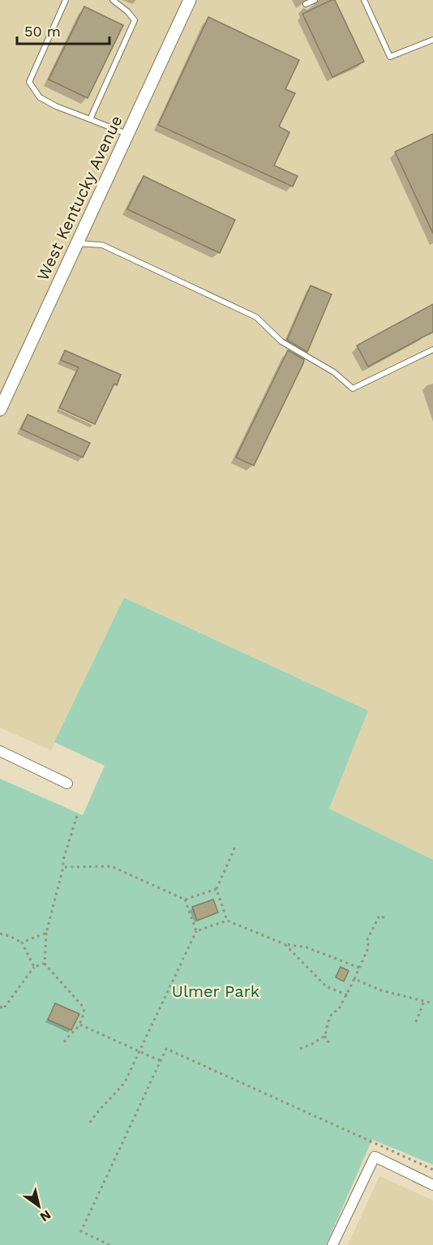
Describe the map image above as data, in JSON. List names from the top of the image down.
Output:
{
  "streets": {
    "street": ["West Kentucky Avenue"]
  },
  "parks": ["Ulmer Park"],
  "scale_bar": "50 m",
  "north": "bottom right"
}
